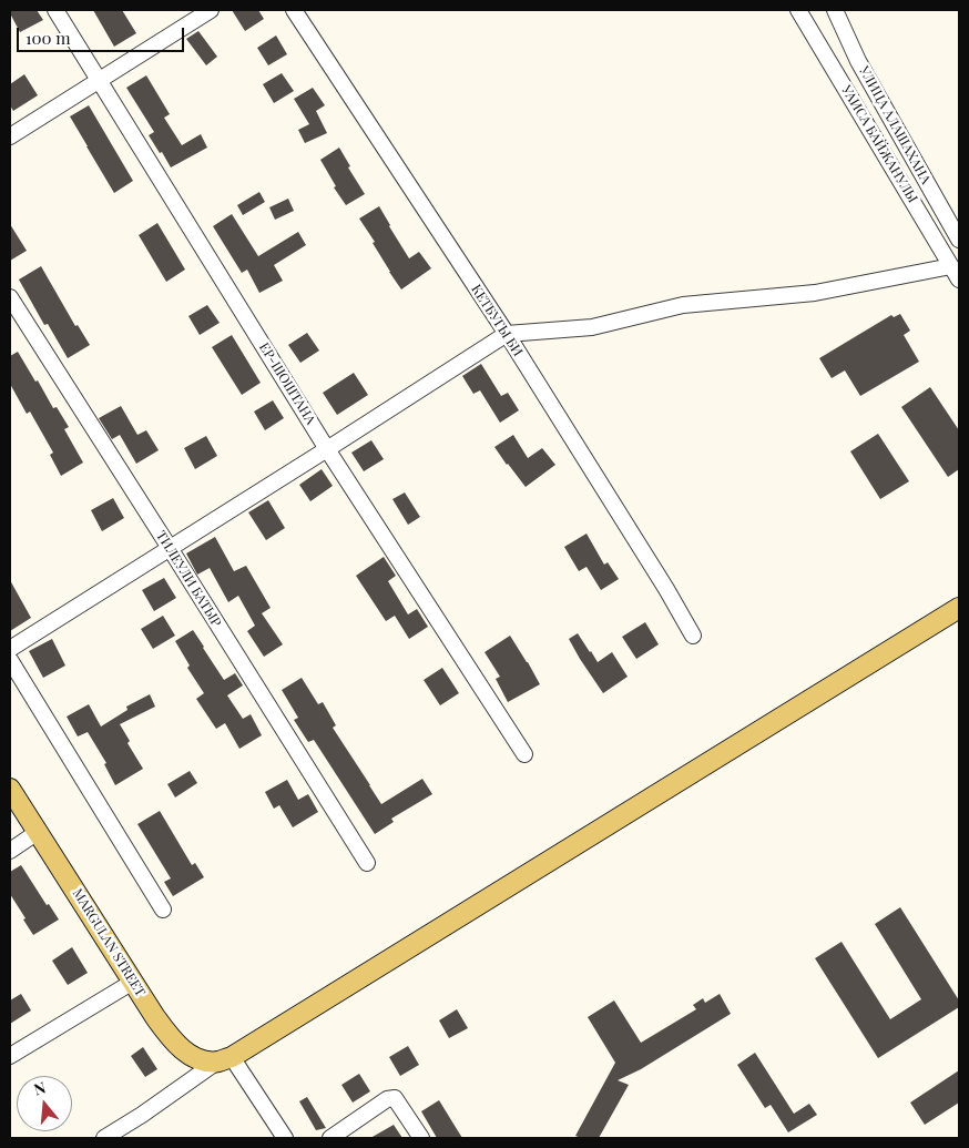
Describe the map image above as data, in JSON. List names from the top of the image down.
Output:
{
  "streets": {
    "main road": ["MARGULAN STREET"],
    "street": [
      "УЛИЦА АЛАШАХАНА",
      "УАИСА БАЙЖАНУЛЫ",
      "КЕТБУГЫ БИ",
      "ЕР-ШОШТАНА",
      "ТИЛЕУЛИ БАТЫР"
    ]
  },
  "scale_bar": "100 m",
  "north": "top"
}
